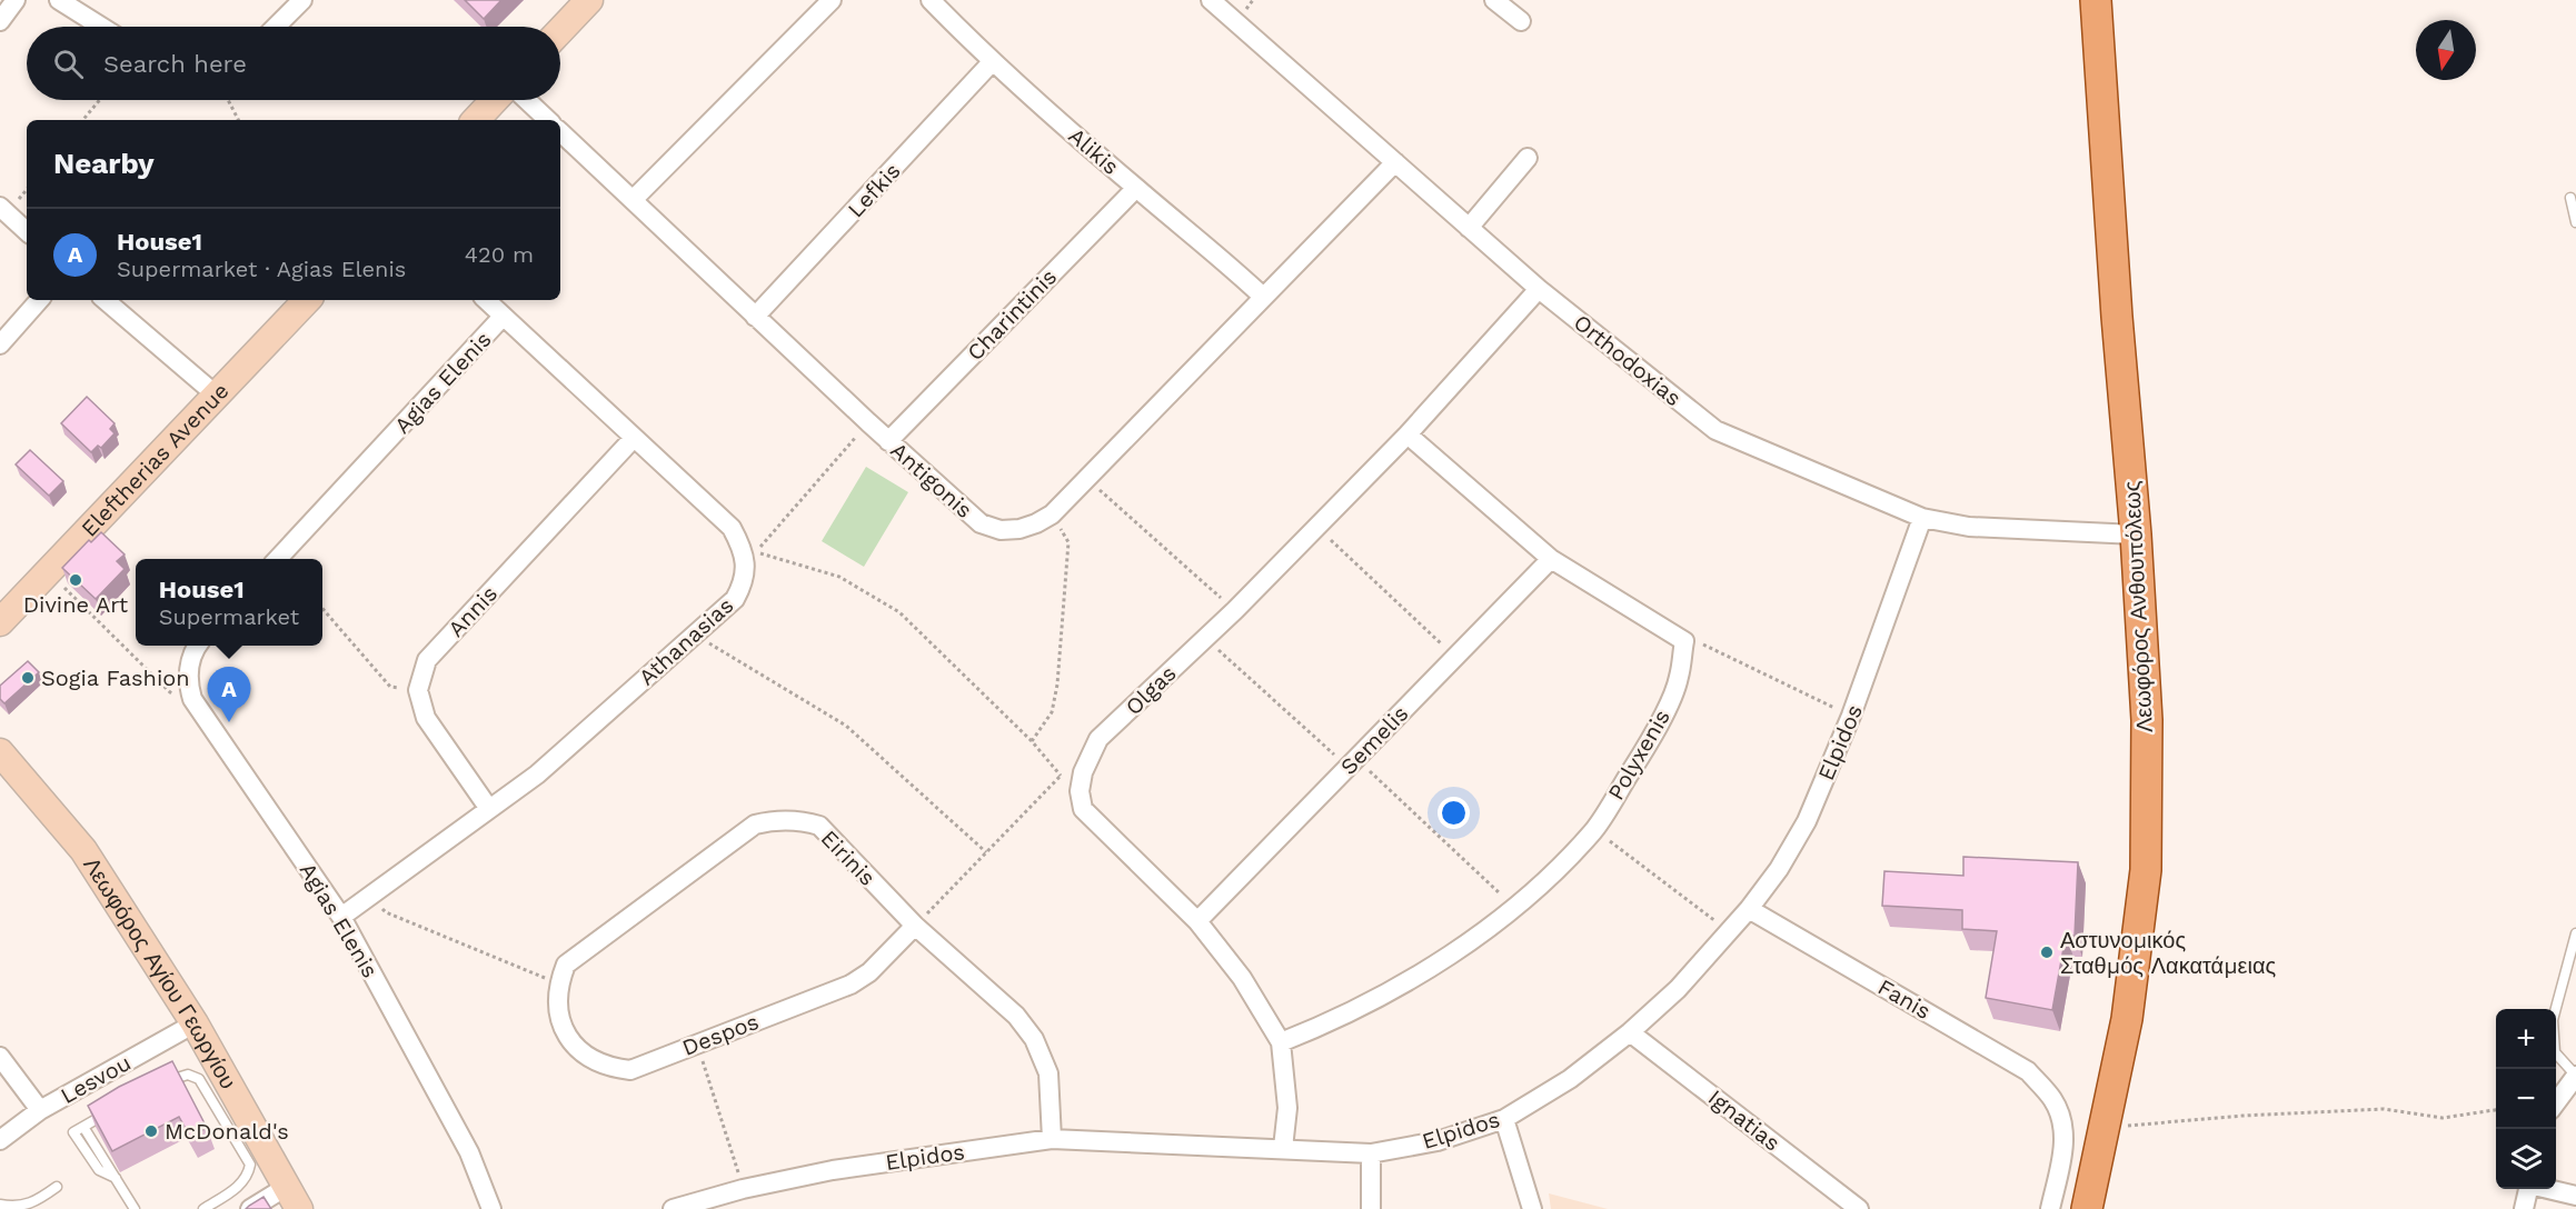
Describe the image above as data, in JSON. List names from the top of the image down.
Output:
{
  "streets": {
    "main road": ["Eleftherias Avenue", "Λεωφόρος Ανθουπόλεως", "Λεωφόρος Αγίου Γεωργίου"],
    "street": [
      "Alikis",
      "Lefkis",
      "Charintinis",
      "Orthodoxias",
      "Agias Elenis",
      "Antigonis",
      "Annis",
      "Athanasias",
      "Olgas",
      "Semelis",
      "Elpidos",
      "Polyxenis",
      "Eirinis",
      "Fanis",
      "Despos",
      "Lesvou",
      "Ignatias"
    ]
  },
  "crossings": [
    ["Alikis", "Lefkis"],
    ["Alikis", "Charintinis"],
    ["Alikis", "Antigonis"],
    ["Lefkis", "Antigonis"],
    ["Charintinis", "Antigonis"],
    ["Orthodoxias", "Antigonis"],
    ["Orthodoxias", "Λεωφόρος Ανθουπόλεως"],
    ["Orthodoxias", "Olgas"],
    ["Orthodoxias", "Elpidos"],
    ["Agias Elenis", "Athanasias"],
    ["Annis", "Athanasias"],
    ["Olgas", "Semelis"],
    ["Olgas", "Elpidos"],
    ["Olgas", "Polyxenis"],
    ["Elpidos", "Eirinis"],
    ["Elpidos", "Fanis"],
    ["Elpidos", "Ignatias"],
    ["Eirinis", "Despos"],
    ["Λεωφόρος Αγίου Γεωργίου", "Lesvou"]
  ],
  "places": [
    "Divine Art",
    "Sogia Fashion",
    "Αστυνομικός Σταθμός Λακατάμειας",
    "McDonald's"
  ],
  "north": "bottom",
  "page": {
    "search": "Search here",
    "heading": "Nearby",
    "list": [
      {
        "mark": "A",
        "name": "House1",
        "note": "Supermarket · Agias Elenis",
        "value": "420 m"
      }
    ],
    "popup": ["House1", "Supermarket"],
    "pins": "A",
    "map_buttons": ["+", "−"]
  }
}
